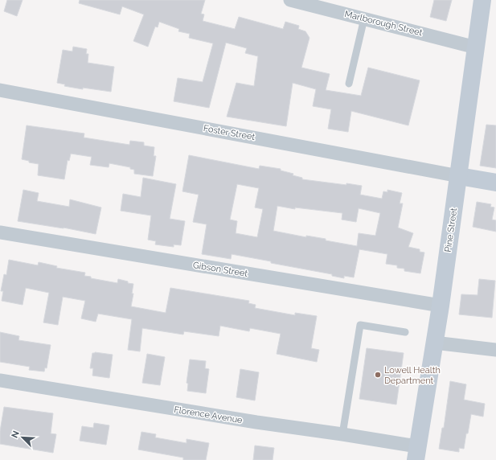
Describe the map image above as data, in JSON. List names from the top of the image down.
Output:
{
  "streets": {
    "street": [
      "Marlborough Street",
      "Foster Street",
      "Pine Street",
      "Gibson Street",
      "Florence Avenue"
    ]
  },
  "crossings": [
    ["Marlborough Street", "Pine Street"],
    ["Foster Street", "Pine Street"],
    ["Pine Street", "Gibson Street"],
    ["Pine Street", "Florence Avenue"]
  ],
  "places": ["Lowell Health Department"],
  "north": "top left"
}
